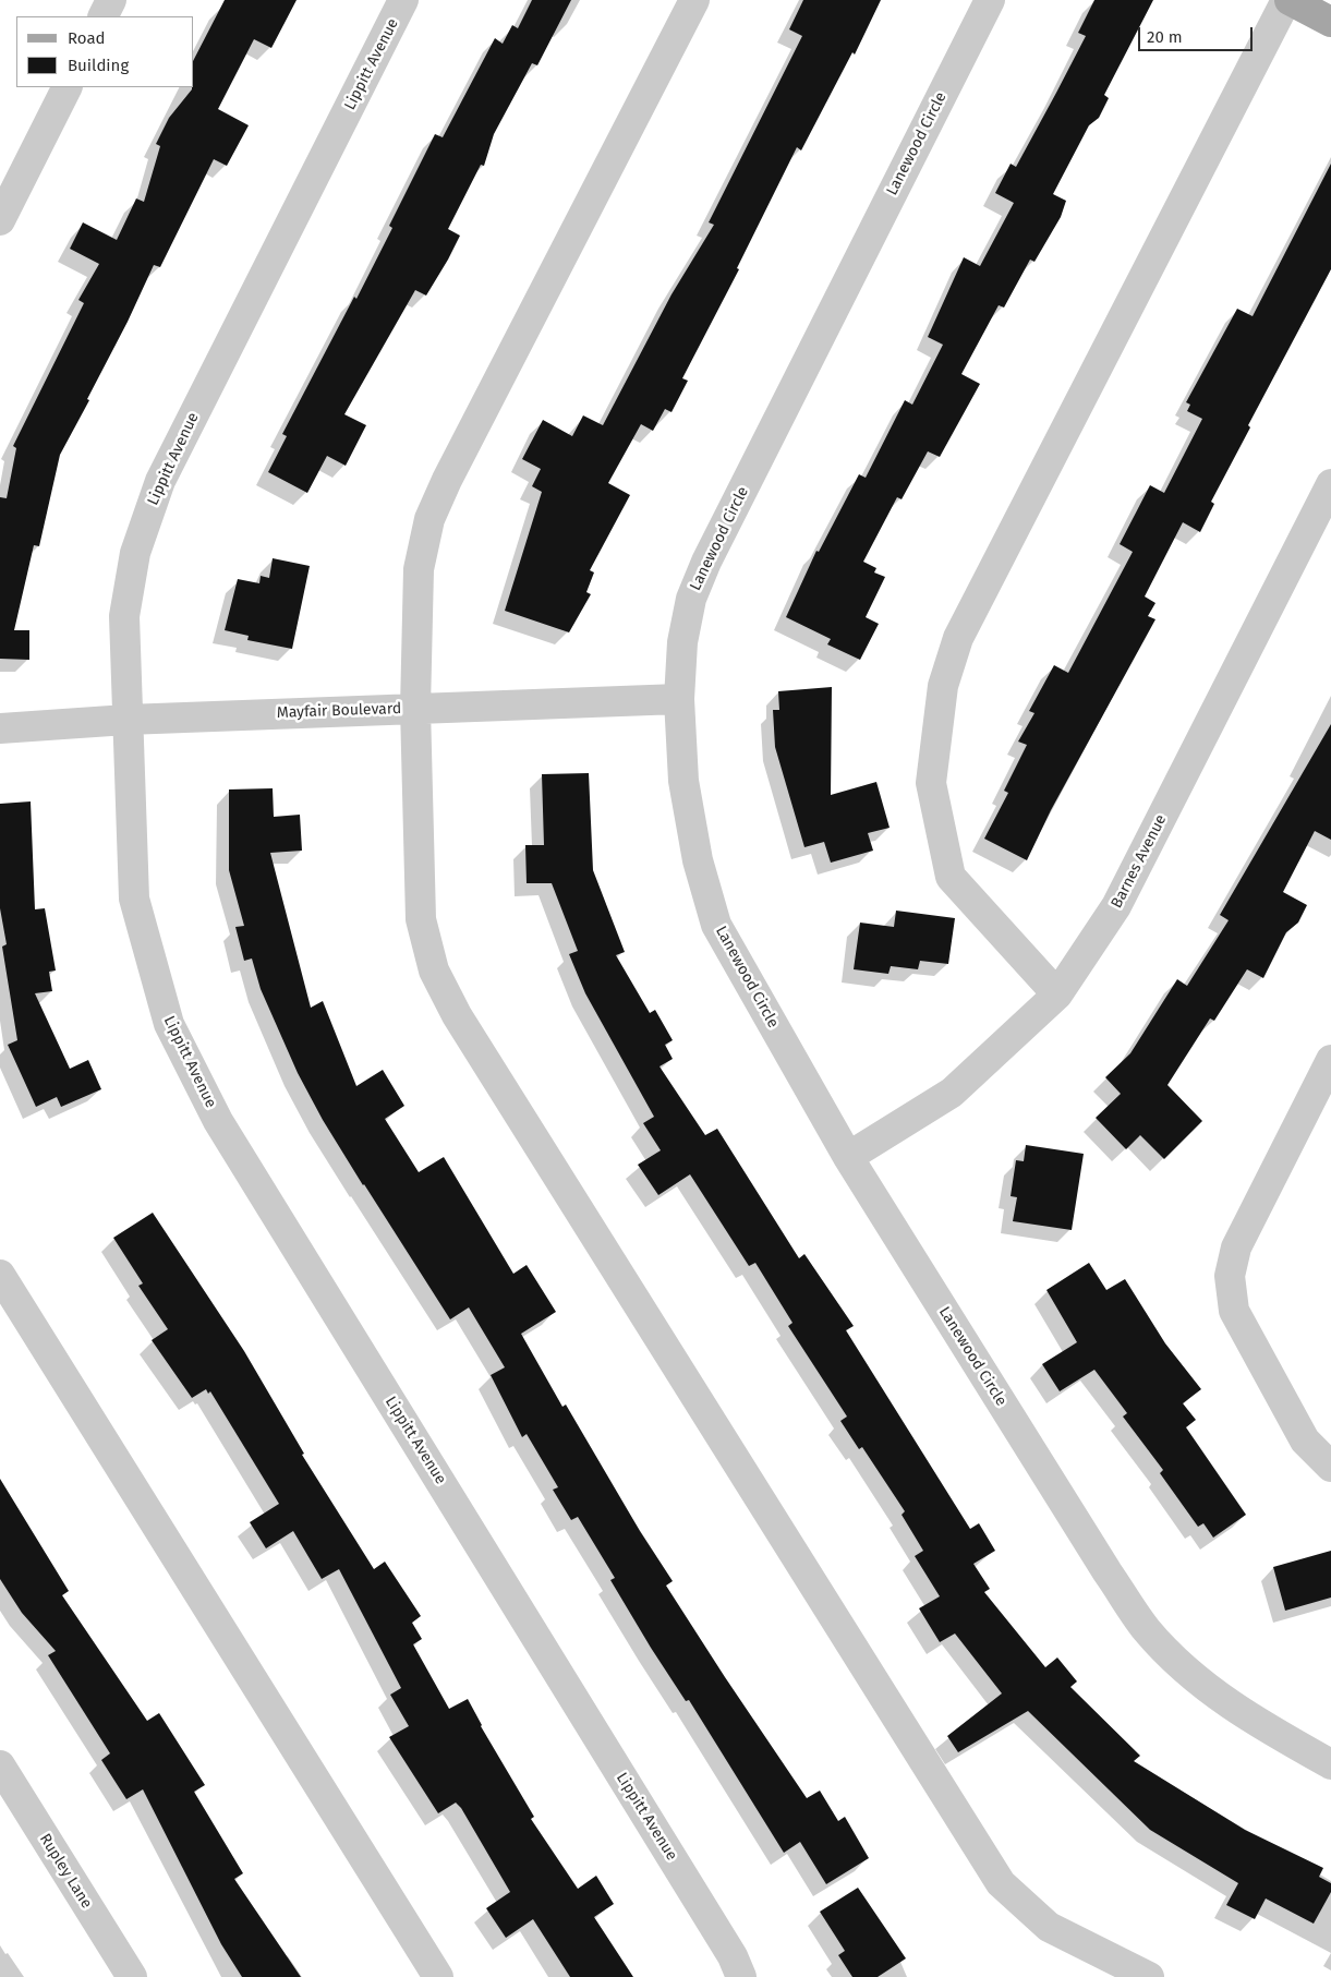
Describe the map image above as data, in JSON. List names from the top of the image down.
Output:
{
  "streets": {
    "street": [
      "Lippitt Avenue",
      "Lanewood Circle",
      "Mayfair Boulevard",
      "Barnes Avenue",
      "Rupley Lane"
    ]
  },
  "crossings": [
    ["Lippitt Avenue", "Mayfair Boulevard"],
    ["Lanewood Circle", "Mayfair Boulevard"],
    ["Lanewood Circle", "Barnes Avenue"]
  ],
  "legend": ["Road", "Building"],
  "scale_bar": "20 m"
}
